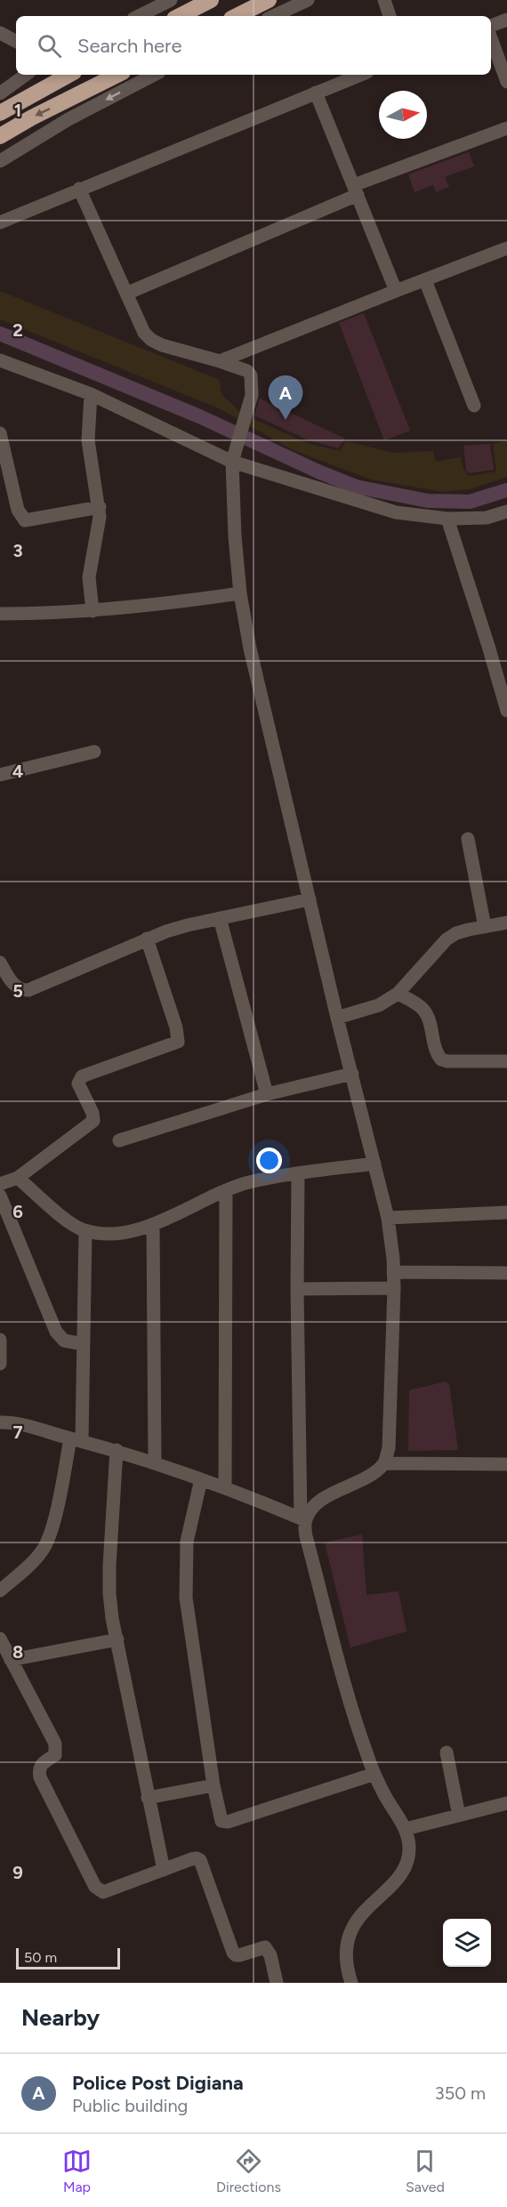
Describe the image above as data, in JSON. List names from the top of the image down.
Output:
{
  "scale_bar": "50 m",
  "north": "right",
  "page": {
    "search": "Search here",
    "pins": "A",
    "scale": "50 m",
    "heading": "Nearby",
    "list": [
      {
        "mark": "A",
        "name": "Police Post Digiana",
        "note": "Public building",
        "value": "350 m"
      }
    ],
    "nav": ["Map", "Directions", "Saved"]
  },
  "grid": {
    "rows": [
      "1",
      "2",
      "3",
      "4",
      "5",
      "6",
      "7",
      "8",
      "9"
    ]
  }
}
